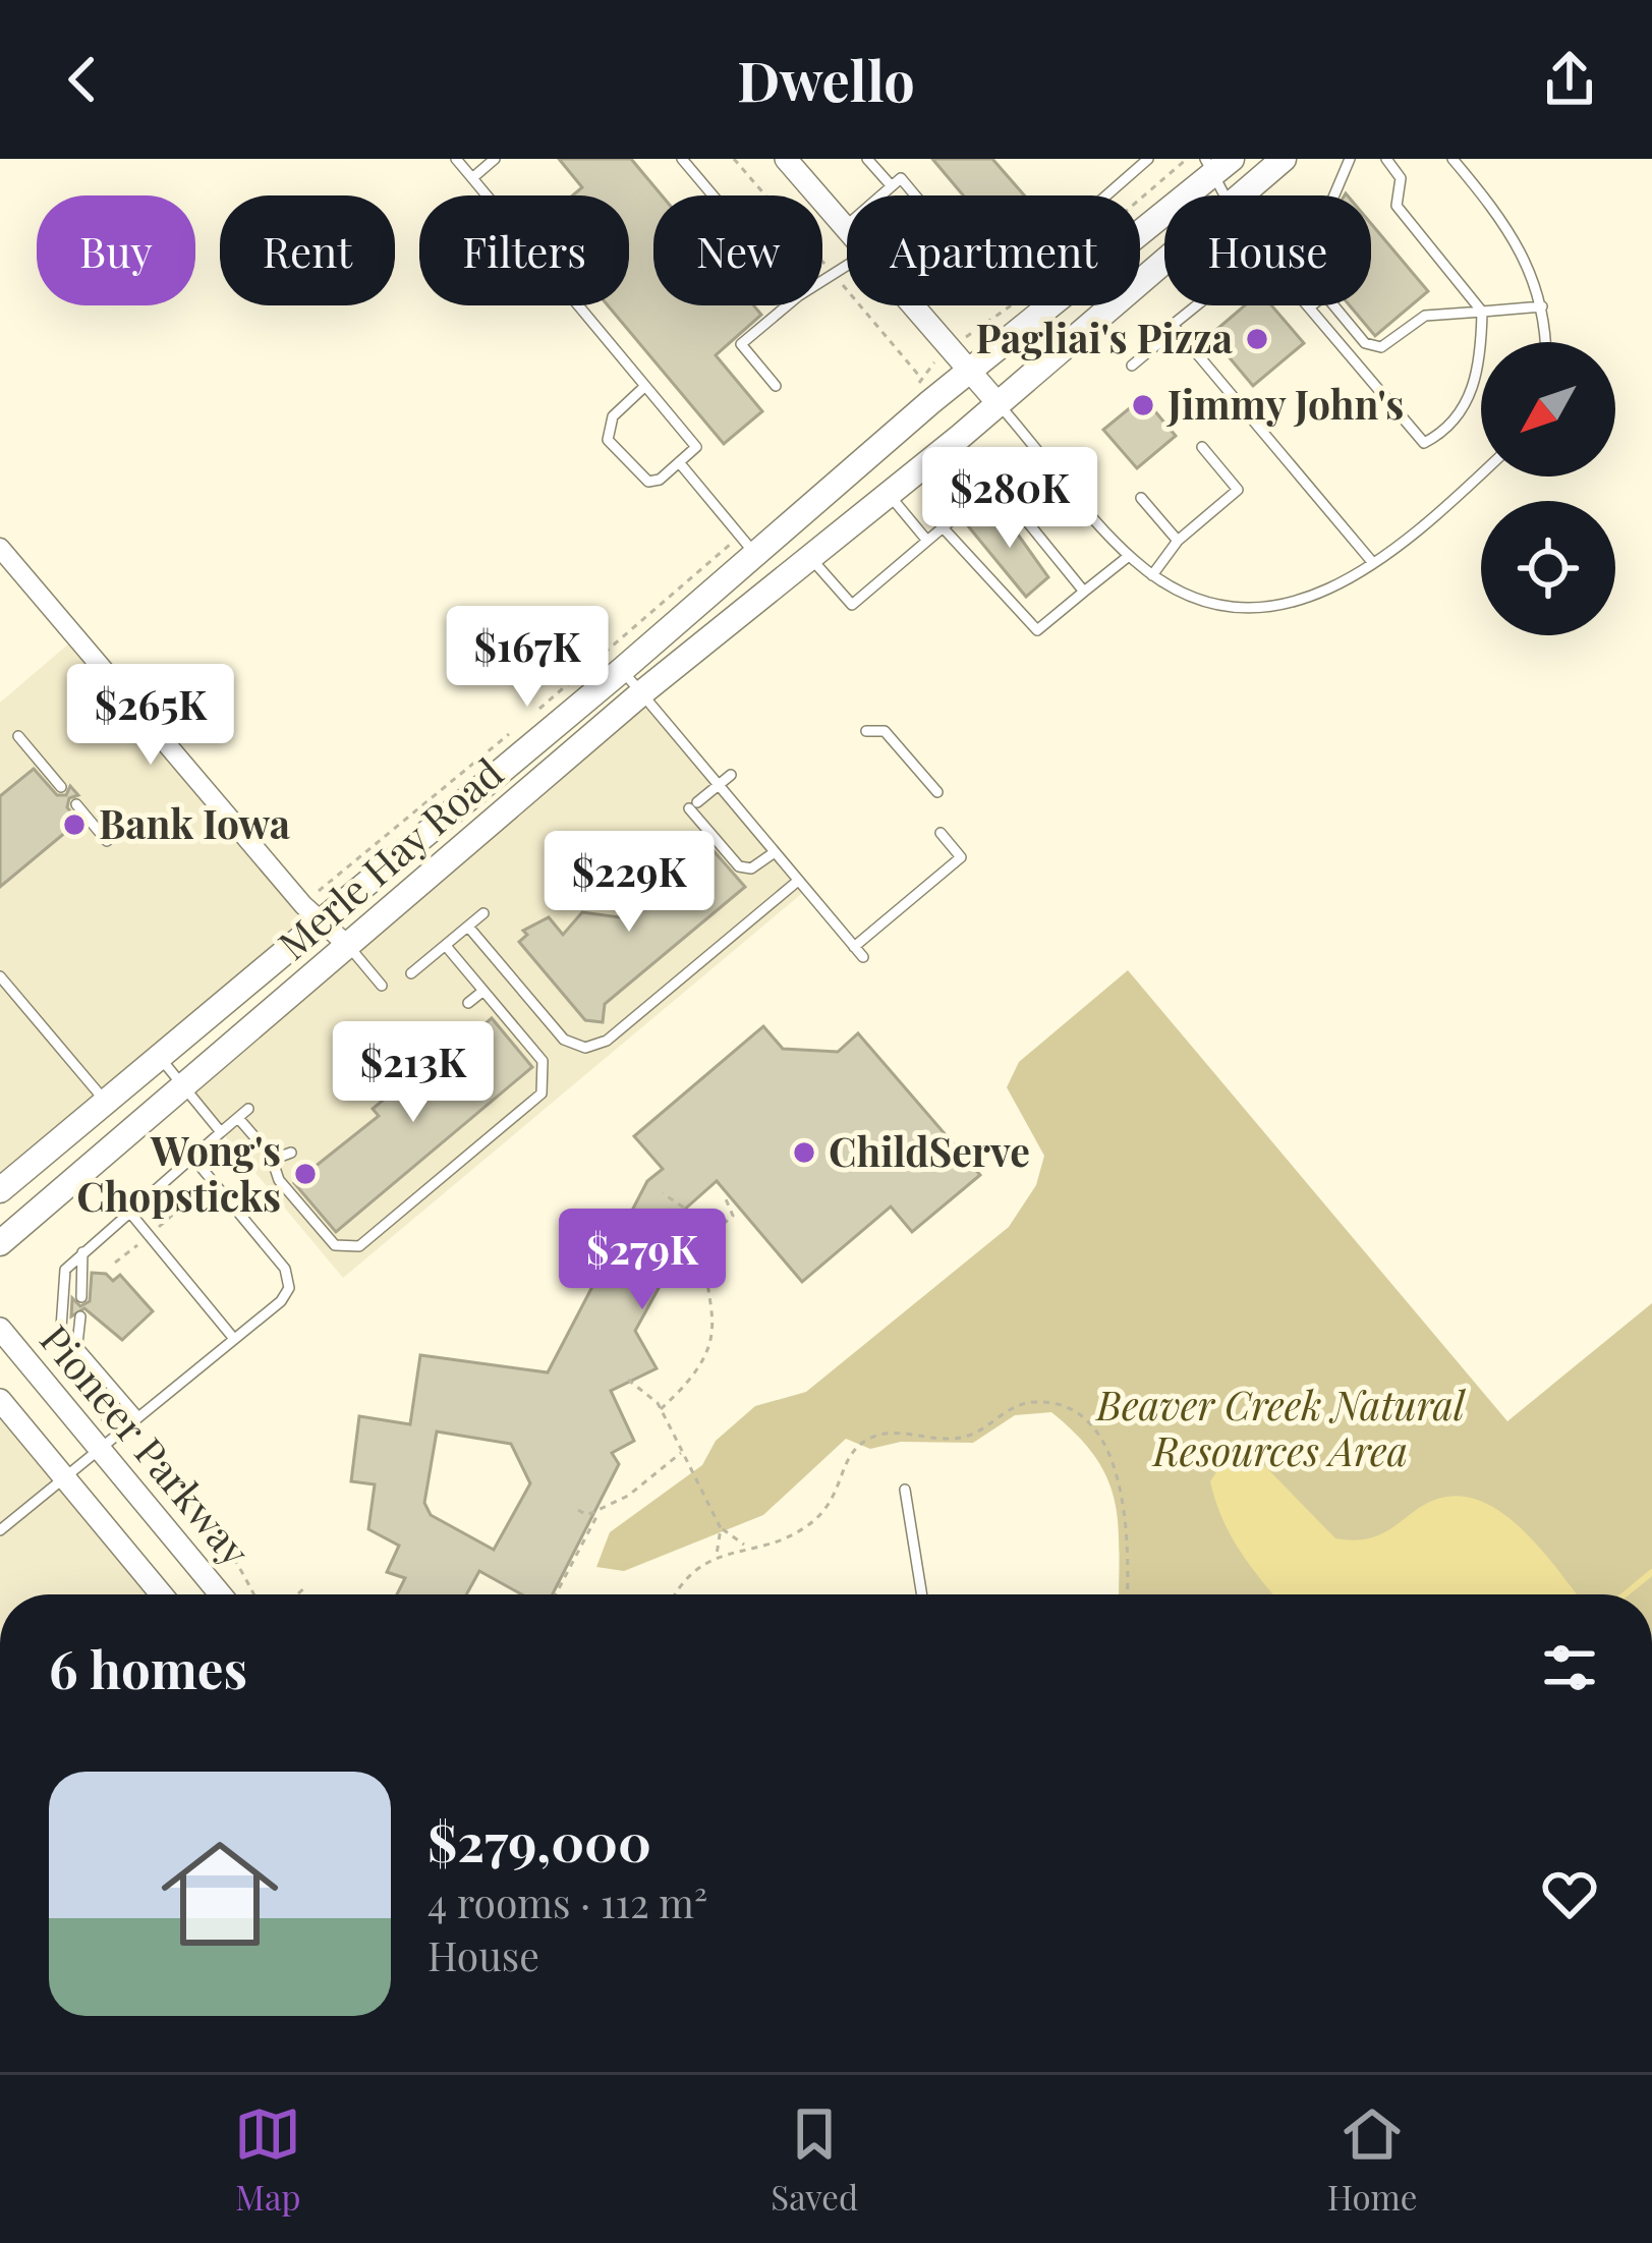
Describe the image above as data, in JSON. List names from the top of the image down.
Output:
{
  "streets": {
    "main road": ["Merle Hay Road"],
    "street": ["Pioneer Parkway"]
  },
  "parks": ["Beaver Creek Natural Resources Area"],
  "places": [
    "Pagliai's Pizza",
    "Jimmy John's",
    "Bank Iowa",
    "ChildServe",
    "Wong's Chopsticks"
  ],
  "north": "bottom left",
  "page": {
    "header": "Dwello",
    "chip": [
      "Buy",
      "Rent",
      "Filters",
      "New",
      "Apartment",
      "House"
    ],
    "price": [
      "$280K",
      "$167K",
      "$265K",
      "$229K",
      "$213K",
      "$279K"
    ],
    "heading": "6 homes",
    "list": [
      {
        "name": "$279,000",
        "note": "4 rooms · 112 m² · House"
      }
    ],
    "tabs": ["Map", "Saved", "Home"]
  }
}
